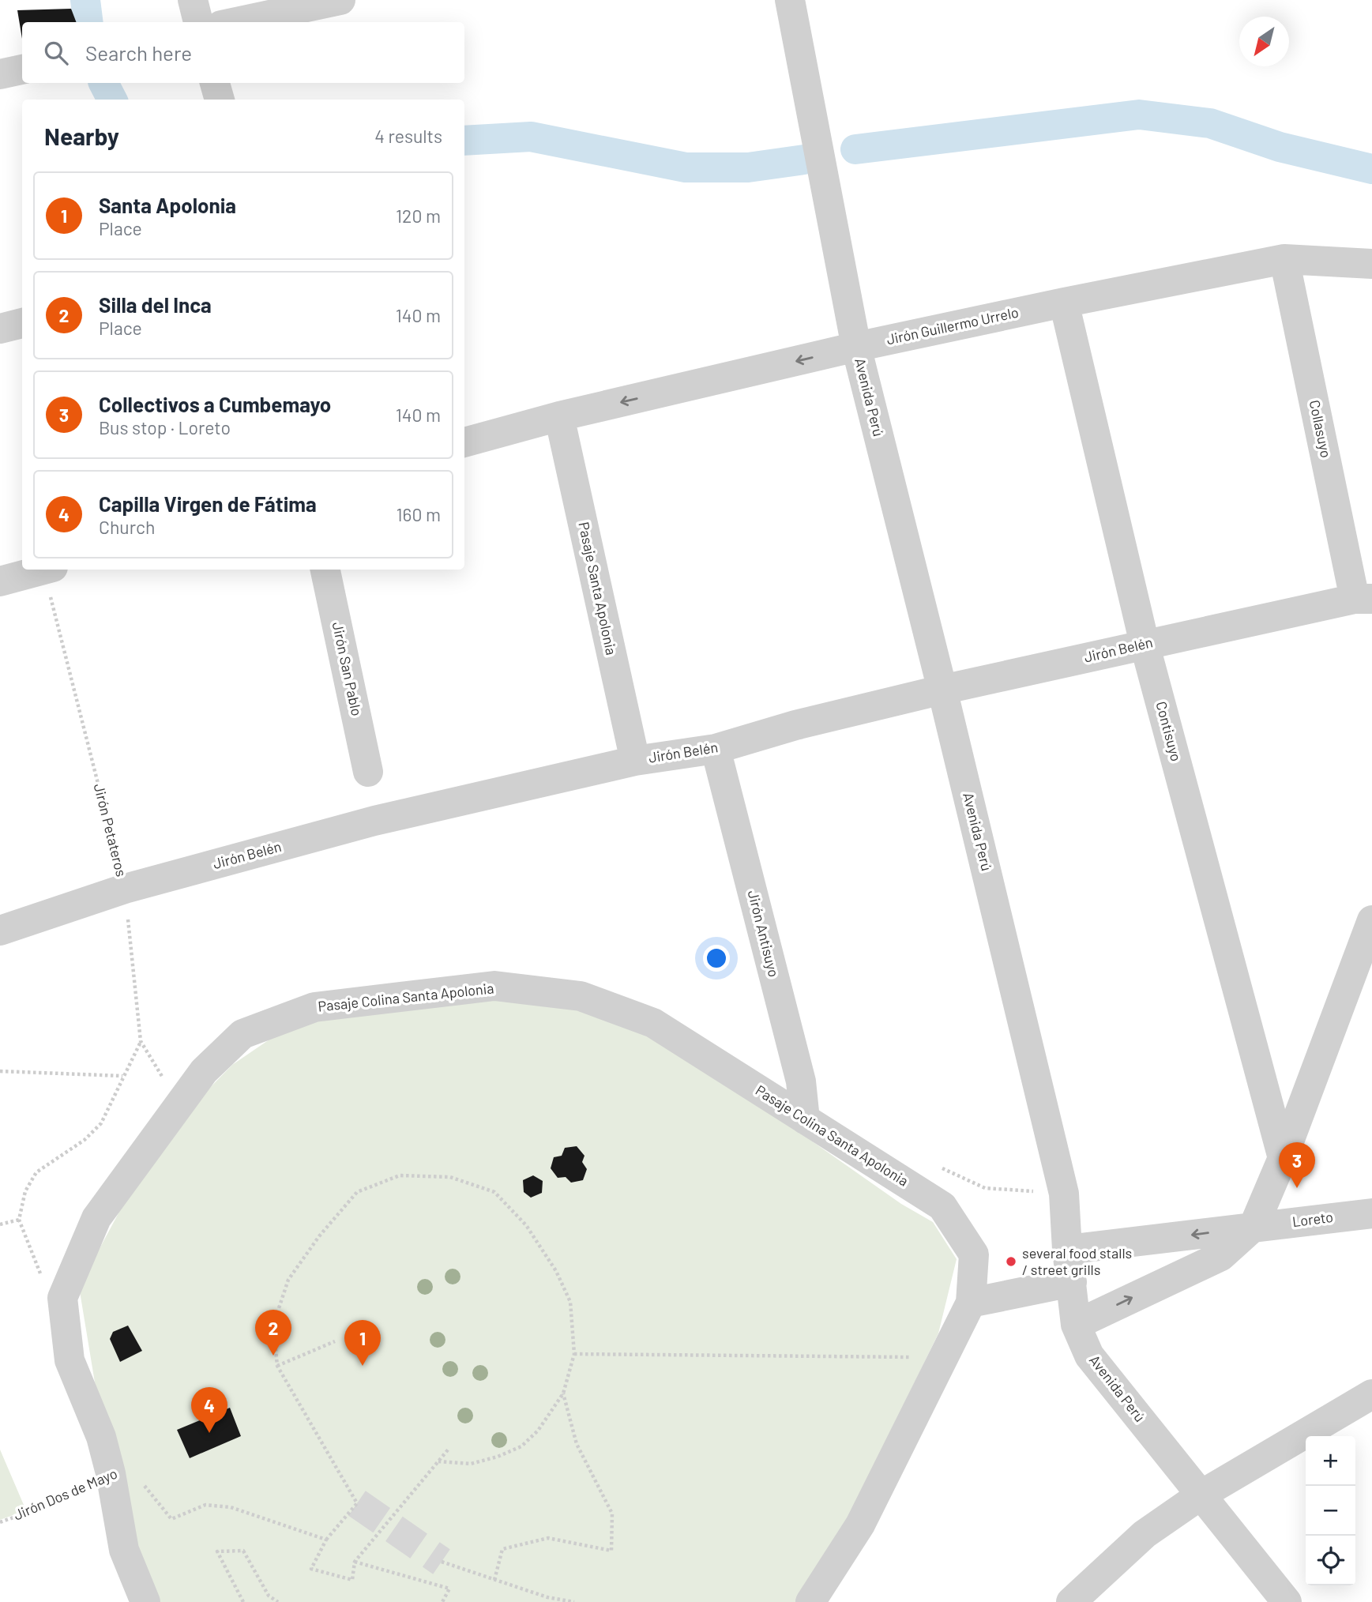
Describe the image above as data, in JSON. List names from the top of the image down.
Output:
{
  "streets": {
    "street": [
      "Jirón Guillermo Urrelo",
      "Avenida Perú",
      "Collasuyo",
      "Pasaje Santa Apolonia",
      "Jirón Belén",
      "Jirón San Pablo",
      "Contisuyo",
      "Jirón Antisuyo",
      "Pasaje Colina Santa Apolonia",
      "Loreto"
    ],
    "path": ["Jirón Petateros", "Jirón Dos de Mayo"]
  },
  "crossings": [
    ["Jirón Guillermo Urrelo", "Avenida Perú"],
    ["Jirón Guillermo Urrelo", "Collasuyo"],
    ["Jirón Guillermo Urrelo", "Pasaje Santa Apolonia"],
    ["Jirón Guillermo Urrelo", "Contisuyo"],
    ["Avenida Perú", "Jirón Belén"],
    ["Avenida Perú", "Loreto"],
    ["Collasuyo", "Jirón Belén"],
    ["Pasaje Santa Apolonia", "Jirón Belén"],
    ["Jirón Belén", "Contisuyo"],
    ["Jirón Belén", "Jirón Petateros"],
    ["Jirón Belén", "Jirón Antisuyo"],
    ["Jirón Antisuyo", "Pasaje Colina Santa Apolonia"],
    ["Pasaje Colina Santa Apolonia", "Jirón Dos de Mayo"]
  ],
  "places": ["several food stalls / street grills"],
  "north": "bottom left",
  "page": {
    "search": "Search here",
    "heading": ["Nearby", "4 results"],
    "list": [
      {
        "mark": "1",
        "name": "Santa Apolonia",
        "note": "Place",
        "value": "120 m"
      },
      {
        "mark": "2",
        "name": "Silla del Inca",
        "note": "Place",
        "value": "140 m"
      },
      {
        "mark": "3",
        "name": "Collectivos a Cumbemayo",
        "note": "Bus stop · Loreto",
        "value": "140 m"
      },
      {
        "mark": "4",
        "name": "Capilla Virgen de Fátima",
        "note": "Church",
        "value": "160 m"
      }
    ],
    "pins": [
      "3",
      "2",
      "1",
      "4"
    ],
    "map_buttons": ["+", "−"]
  }
}
